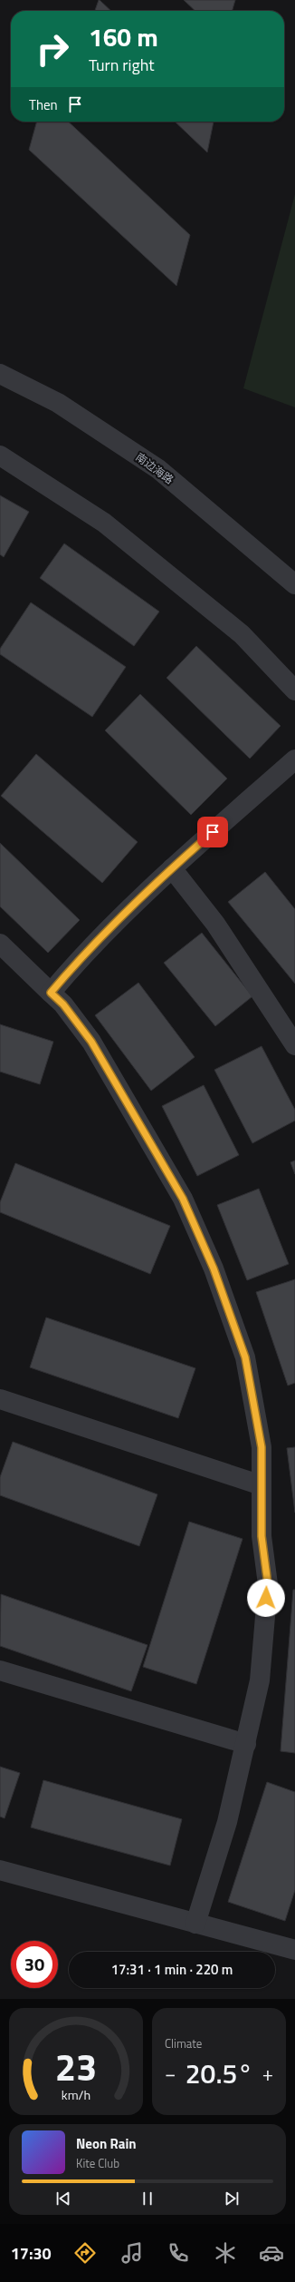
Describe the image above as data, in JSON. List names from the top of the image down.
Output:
{
  "streets": {
    "street": ["南边海路"]
  },
  "page": {
    "turn": ["160 m", "Turn right"],
    "then": "Then",
    "limit": "30",
    "trip": "17:31 · 1 min · 220 m",
    "tile": "Climate",
    "heat": ["−", "20.5°", "+"],
    "song": ["Neon Rain", "Kite Club"],
    "tabs": "17:30",
    "gauge": ["23", "km/h"]
  }
}
